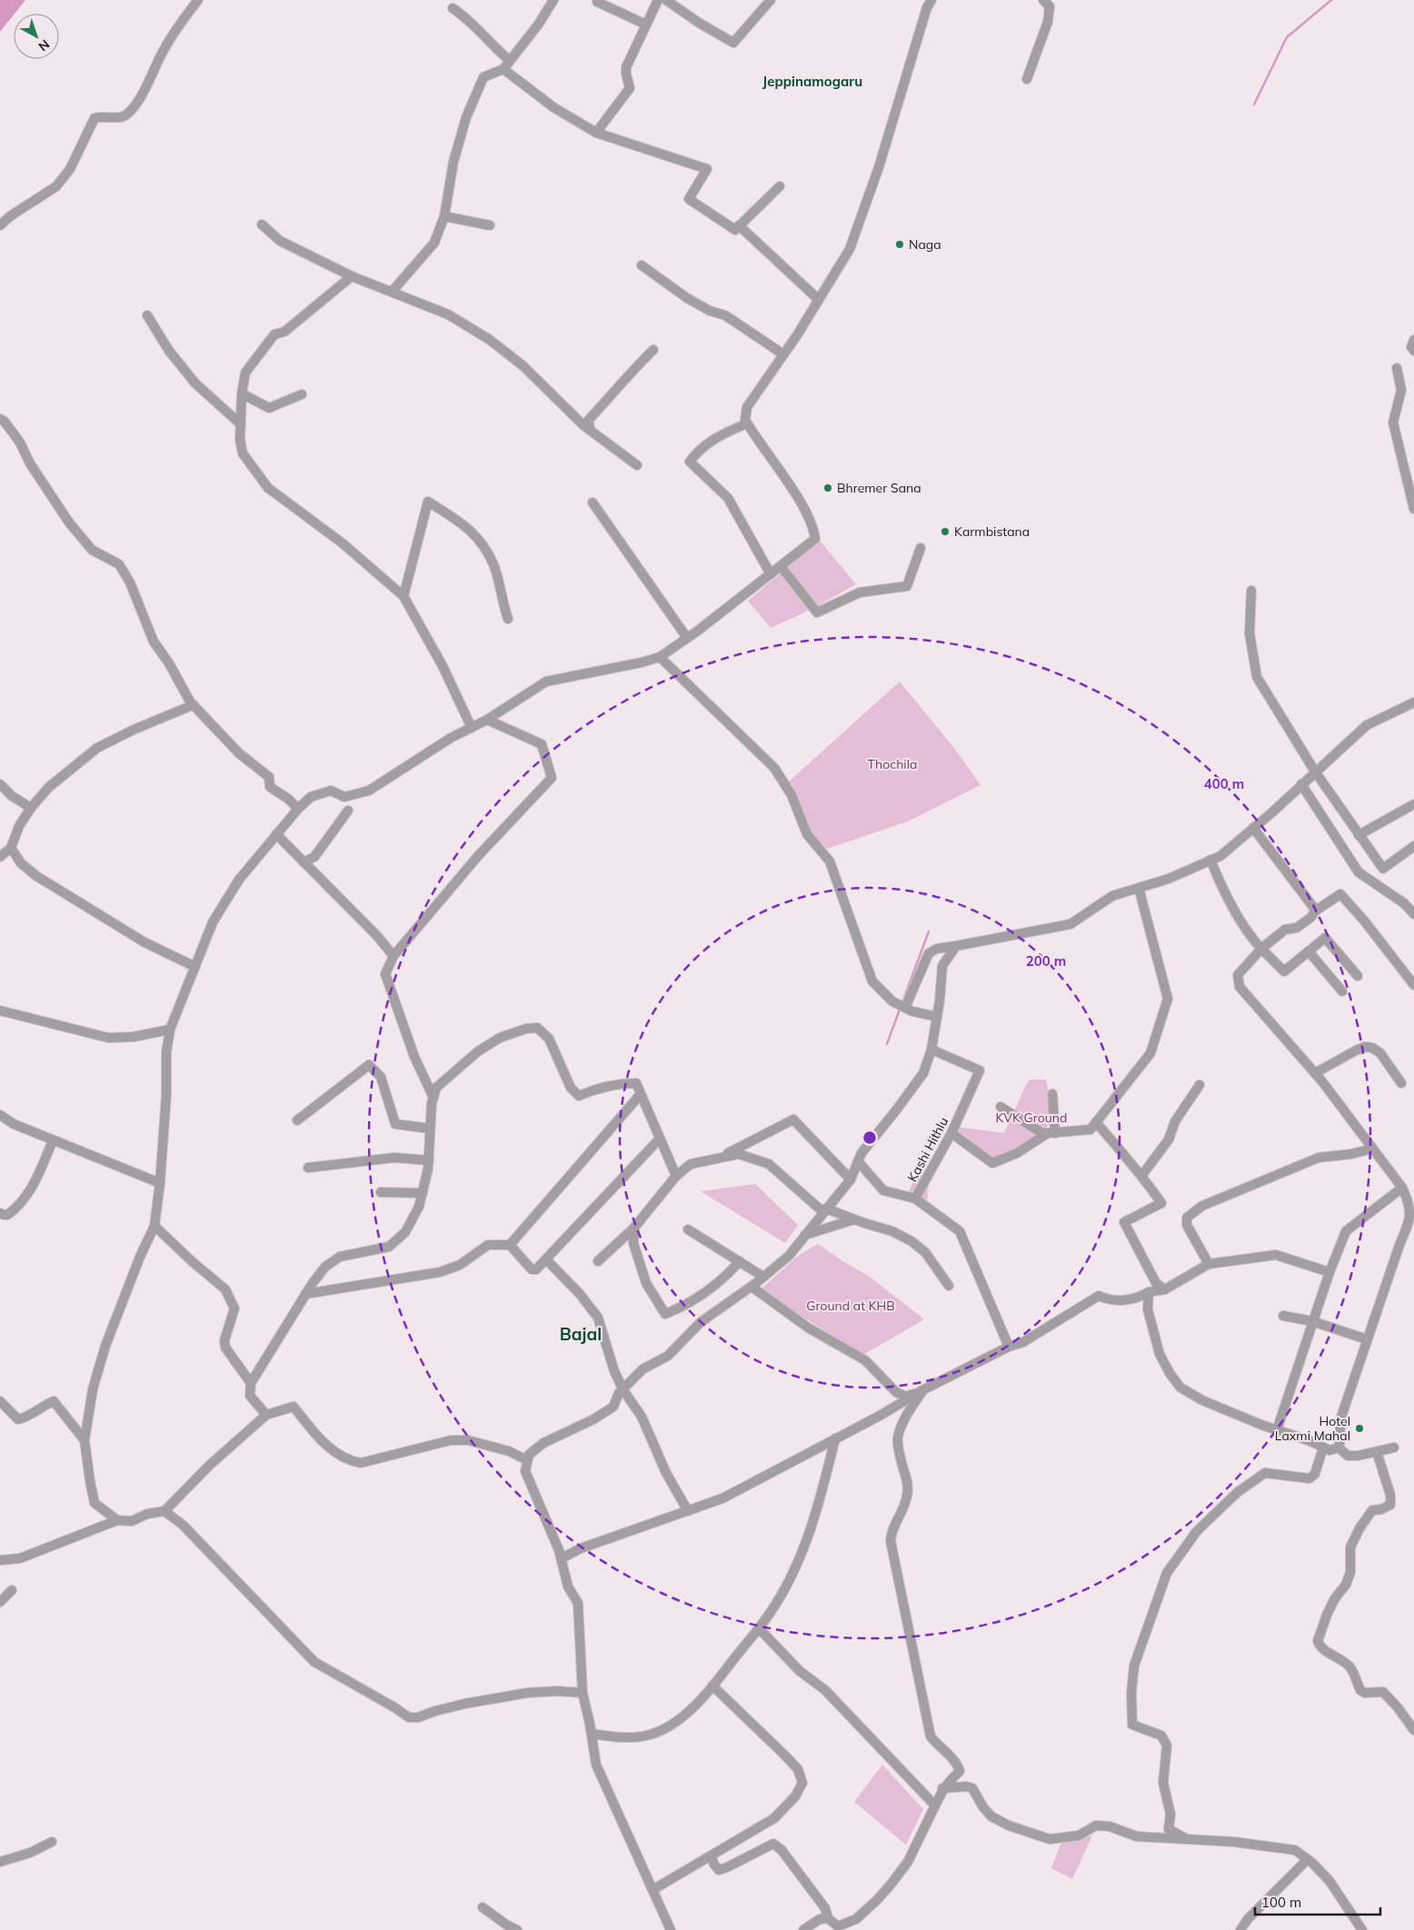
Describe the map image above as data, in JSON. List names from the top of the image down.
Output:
{
  "streets": {
    "street": ["Kashi Hithlu"]
  },
  "districts": ["Jeppinamogaru", "Bajal"],
  "parks": ["Thochila", "KVK Ground", "Ground at KHB"],
  "places": [
    "Naga",
    "Bhremer Sana",
    "Karmbistana",
    "Hotel Laxmi Mahal"
  ],
  "scale_bar": "100 m",
  "north": "bottom right",
  "rings": ["400 m", "200 m"]
}
